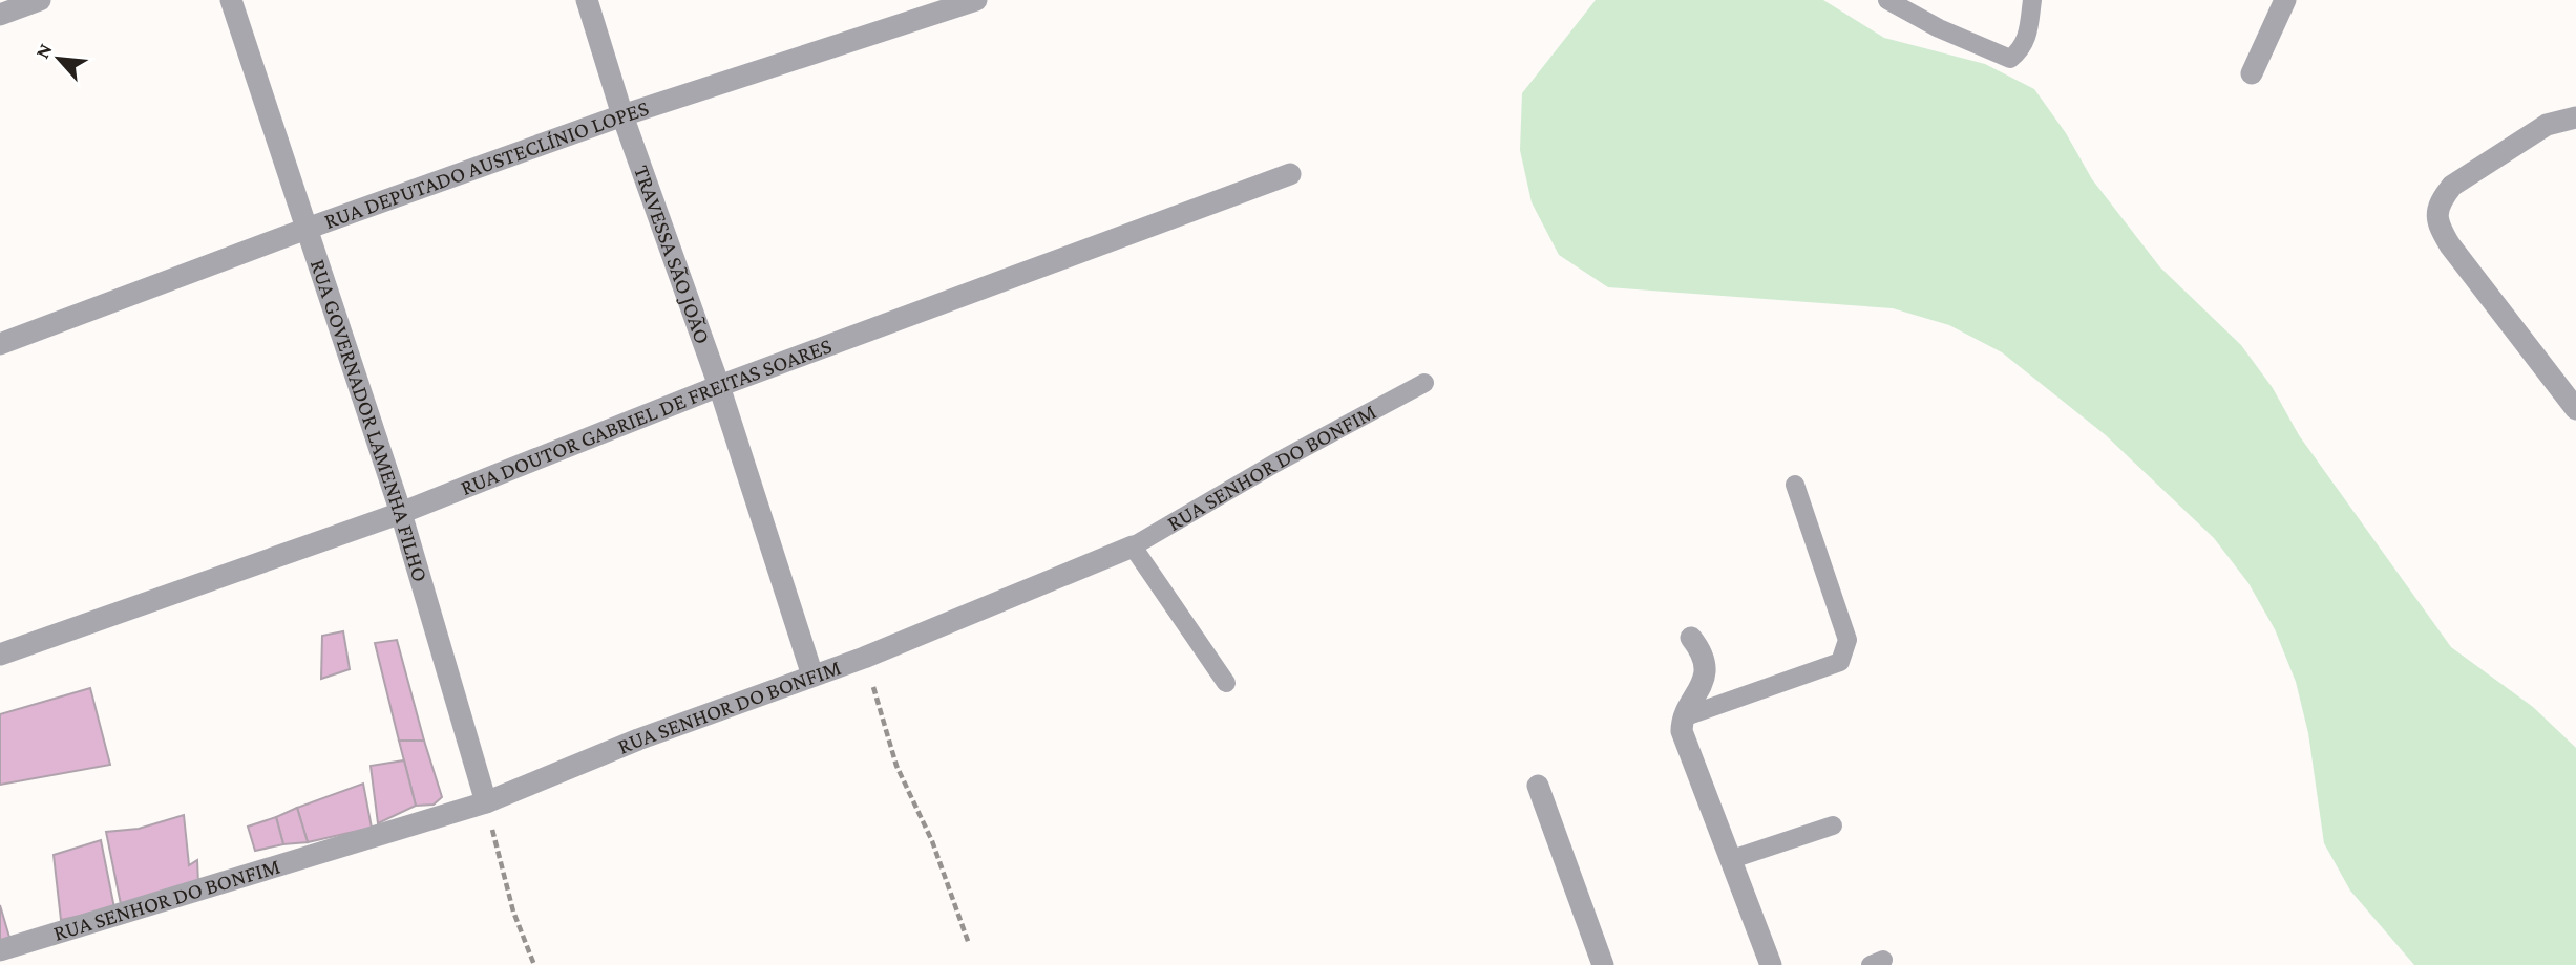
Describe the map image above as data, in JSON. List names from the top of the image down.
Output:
{
  "streets": {
    "street": [
      "RUA DEPUTADO AUSTECLÍNIO LOPES",
      "TRAVESSA SÃO JOÃO",
      "RUA DOUTOR GABRIEL DE FREITAS SOARES",
      "RUA GOVERNADOR LAMENHA FILHO",
      "RUA SENHOR DO BONFIM"
    ]
  },
  "crossings": [
    ["RUA DEPUTADO AUSTECLÍNIO LOPES", "TRAVESSA SÃO JOÃO"],
    ["RUA DEPUTADO AUSTECLÍNIO LOPES", "RUA GOVERNADOR LAMENHA FILHO"],
    ["TRAVESSA SÃO JOÃO", "RUA DOUTOR GABRIEL DE FREITAS SOARES"],
    ["TRAVESSA SÃO JOÃO", "RUA SENHOR DO BONFIM"],
    ["RUA DOUTOR GABRIEL DE FREITAS SOARES", "RUA GOVERNADOR LAMENHA FILHO"],
    ["RUA GOVERNADOR LAMENHA FILHO", "RUA SENHOR DO BONFIM"]
  ],
  "north": "top left"
}
